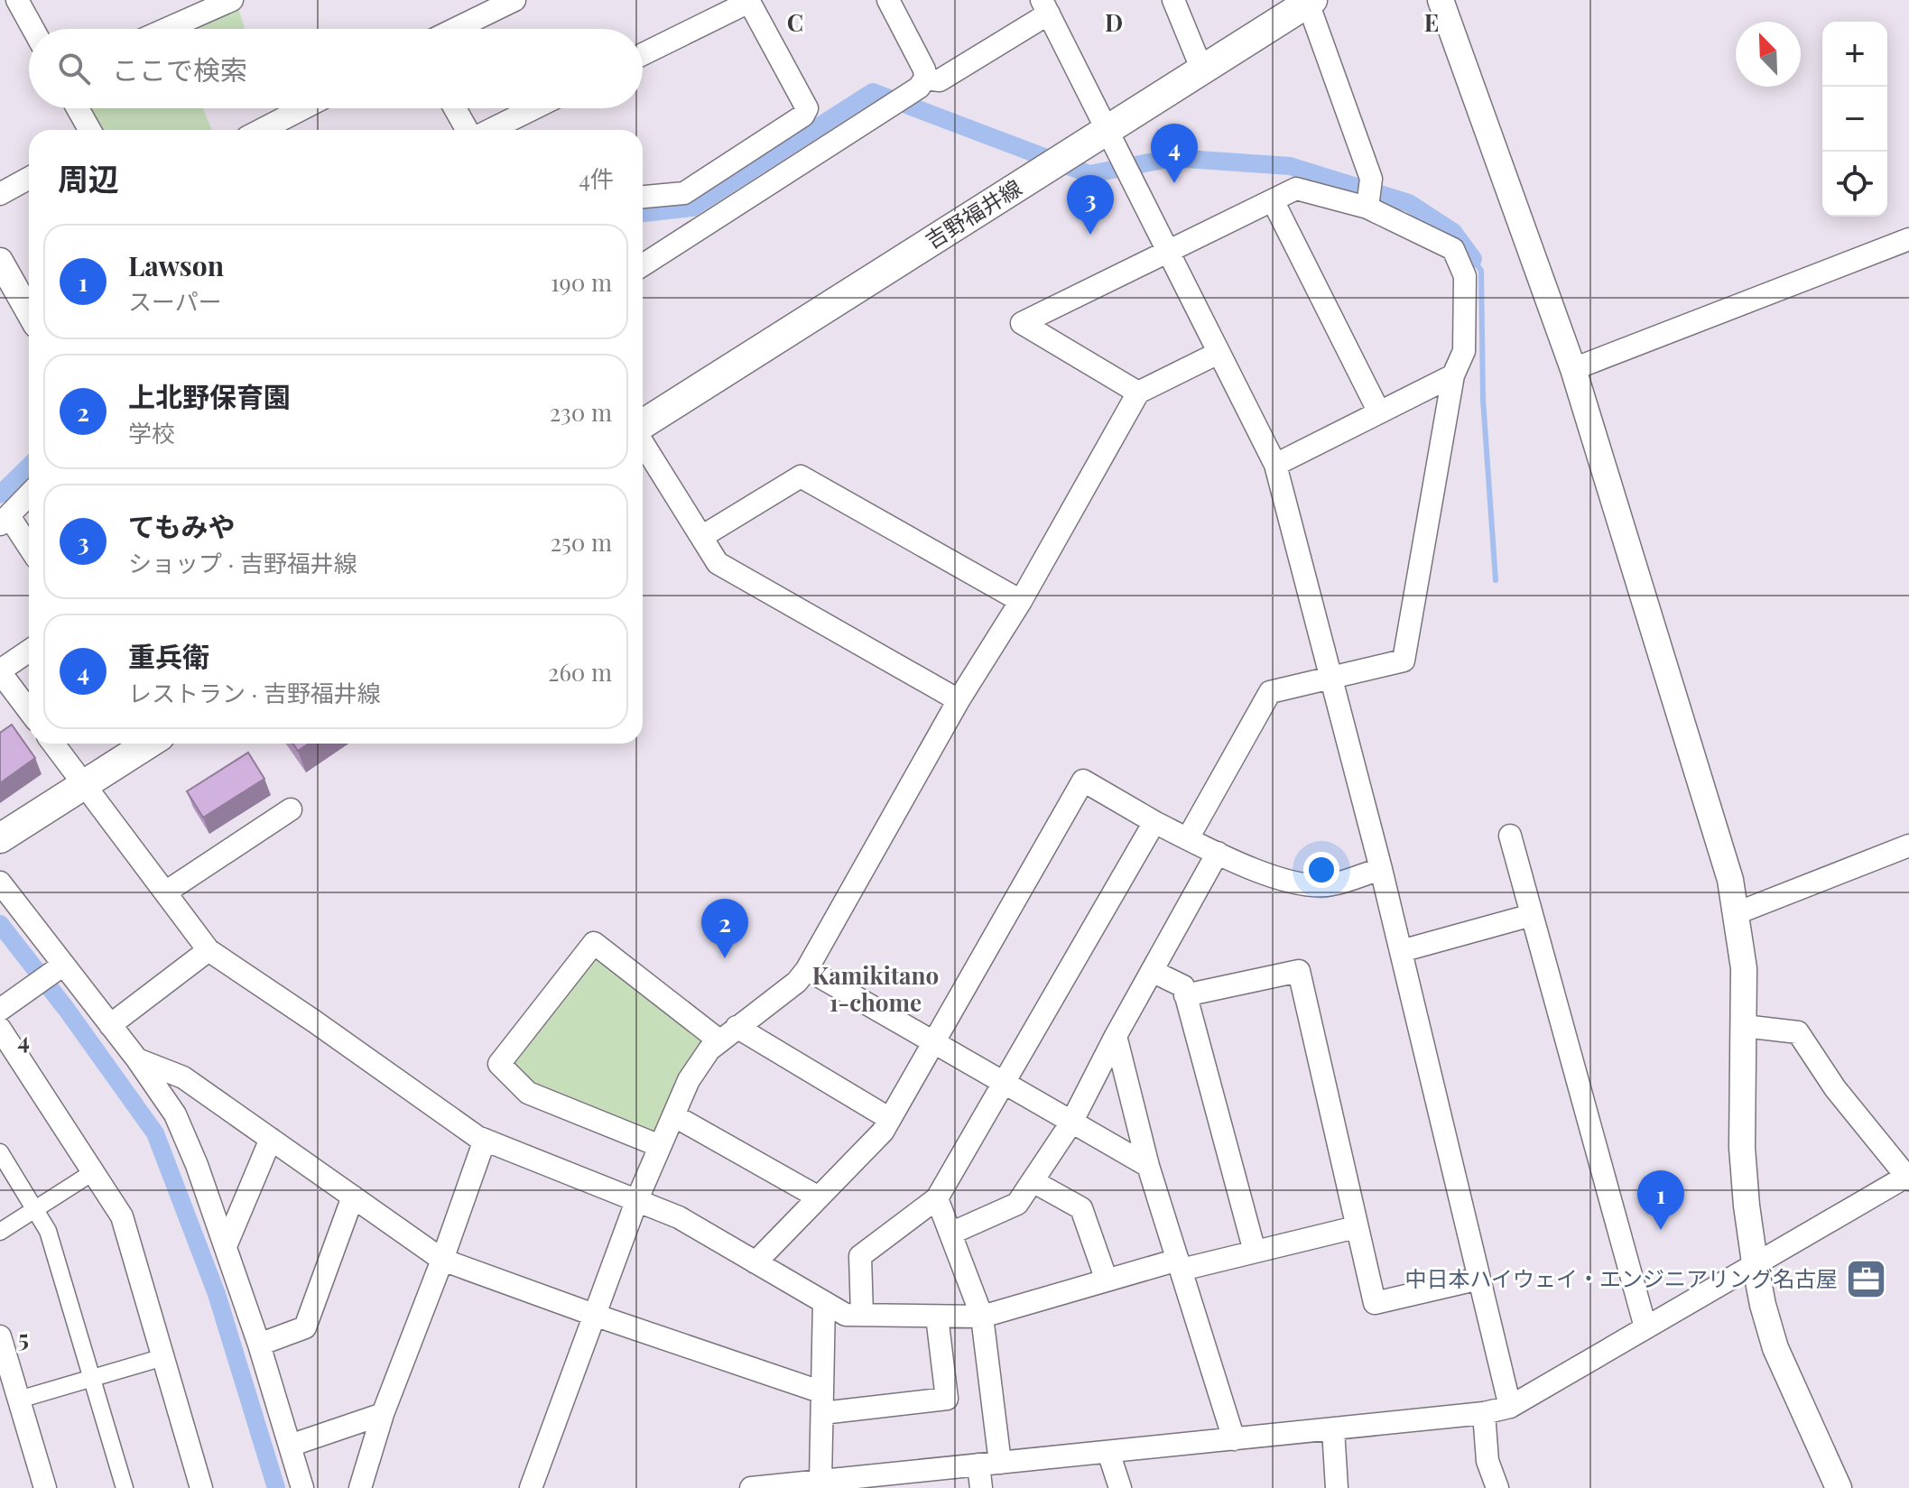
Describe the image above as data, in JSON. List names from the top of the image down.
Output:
{
  "streets": {
    "main road": ["吉野福井線"]
  },
  "districts": ["Kamikitano 1-chome"],
  "places": {
    "office": ["中日本ハイウェイ・エンジニアリング名古屋"]
  },
  "north": "top left",
  "page": {
    "map_buttons": ["+", "−"],
    "search": "ここで検索",
    "pins": [
      "4",
      "3",
      "2",
      "1"
    ],
    "heading": ["周辺", "4件"],
    "list": [
      {
        "mark": "1",
        "name": "Lawson",
        "note": "スーパー",
        "value": "190 m"
      },
      {
        "mark": "2",
        "name": "上北野保育園",
        "note": "学校",
        "value": "230 m"
      },
      {
        "mark": "3",
        "name": "てもみや",
        "note": "ショップ · 吉野福井線",
        "value": "250 m"
      },
      {
        "mark": "4",
        "name": "重兵衛",
        "note": "レストラン · 吉野福井線",
        "value": "260 m"
      }
    ]
  },
  "grid": {
    "columns": ["C", "D", "E"],
    "rows": ["4", "5"]
  }
}
